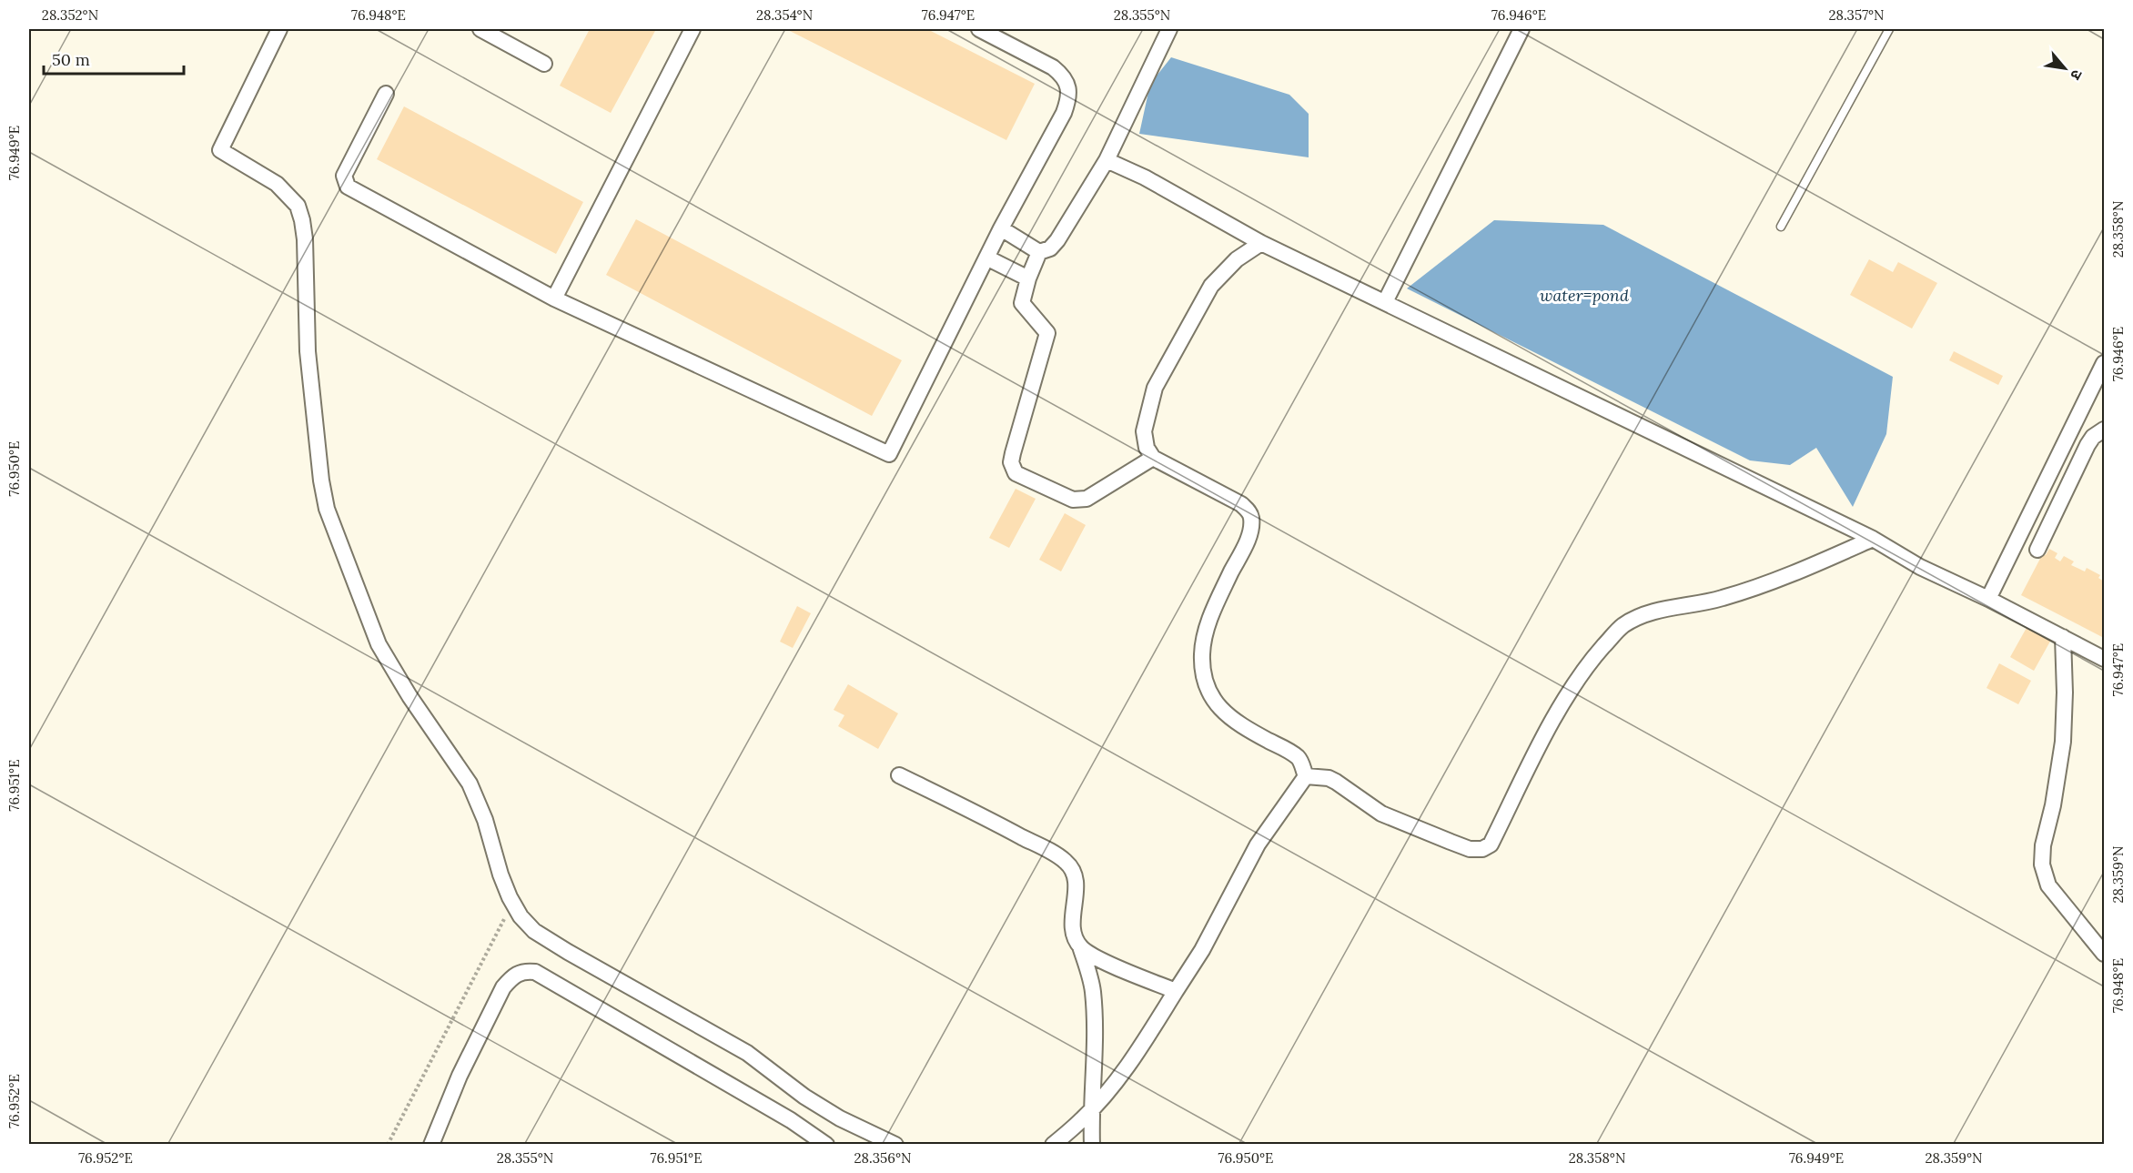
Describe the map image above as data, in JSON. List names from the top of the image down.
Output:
{
  "water": ["water=pond"],
  "scale_bar": "50 m",
  "north": "bottom right",
  "coordinates": [
    "28.352°N",
    "76.948°E",
    "28.354°N",
    "76.947°E",
    "28.355°N",
    "76.946°E",
    "28.357°N",
    "76.949°E",
    "28.358°N",
    "76.950°E",
    "76.951°E",
    "28.359°N",
    "76.952°E",
    "28.356°N"
  ]
}
